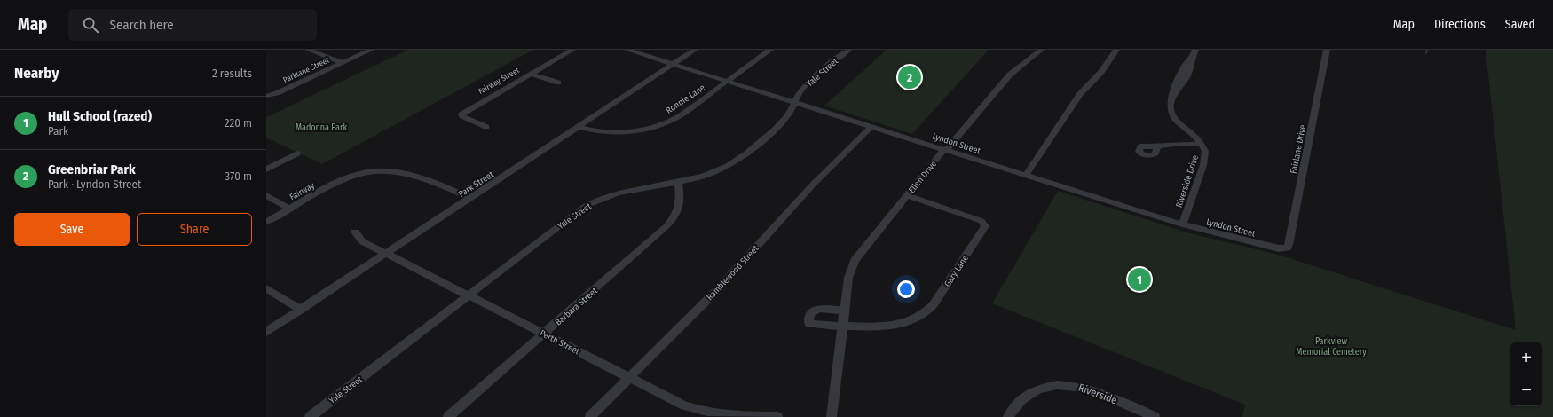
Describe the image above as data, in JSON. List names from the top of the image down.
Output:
{
  "streets": {
    "street": [
      "Parklane Street",
      "Yale Street",
      "Fairway Street",
      "Ronnie Lane",
      "Lyndon Street",
      "Fairlane Drive",
      "Ellen Drive",
      "Riverside Drive",
      "Park Street",
      "Fairway",
      "Gary Lane",
      "Ramblewood Street",
      "Barbara Street",
      "Perth Street",
      "Riverside"
    ]
  },
  "crossings": [
    ["Yale Street", "Lyndon Street"],
    ["Yale Street", "Barbara Street"],
    ["Yale Street", "Perth Street"],
    ["Ronnie Lane", "Lyndon Street"],
    ["Ronnie Lane", "Park Street"],
    ["Lyndon Street", "Fairlane Drive"],
    ["Lyndon Street", "Ellen Drive"],
    ["Lyndon Street", "Riverside Drive"],
    ["Lyndon Street", "Park Street"],
    ["Lyndon Street", "Ramblewood Street"],
    ["Ellen Drive", "Gary Lane"],
    ["Park Street", "Fairway"],
    ["Park Street", "Perth Street"],
    ["Ramblewood Street", "Perth Street"],
    ["Barbara Street", "Perth Street"]
  ],
  "parks": ["Madonna Park", "Parkview Memorial Cemetery"],
  "page": {
    "header": "Map",
    "search": "Search here",
    "nav": ["Map", "Directions", "Saved"],
    "heading": ["Nearby", "2 results"],
    "pins": ["2", "1"],
    "list": [
      {
        "mark": "1",
        "name": "Hull School (razed)",
        "note": "Park",
        "value": "220 m"
      },
      {
        "mark": "2",
        "name": "Greenbriar Park",
        "note": "Park · Lyndon Street",
        "value": "370 m"
      }
    ],
    "buttons": ["Save", "Share"],
    "map_buttons": ["+", "−"]
  }
}
